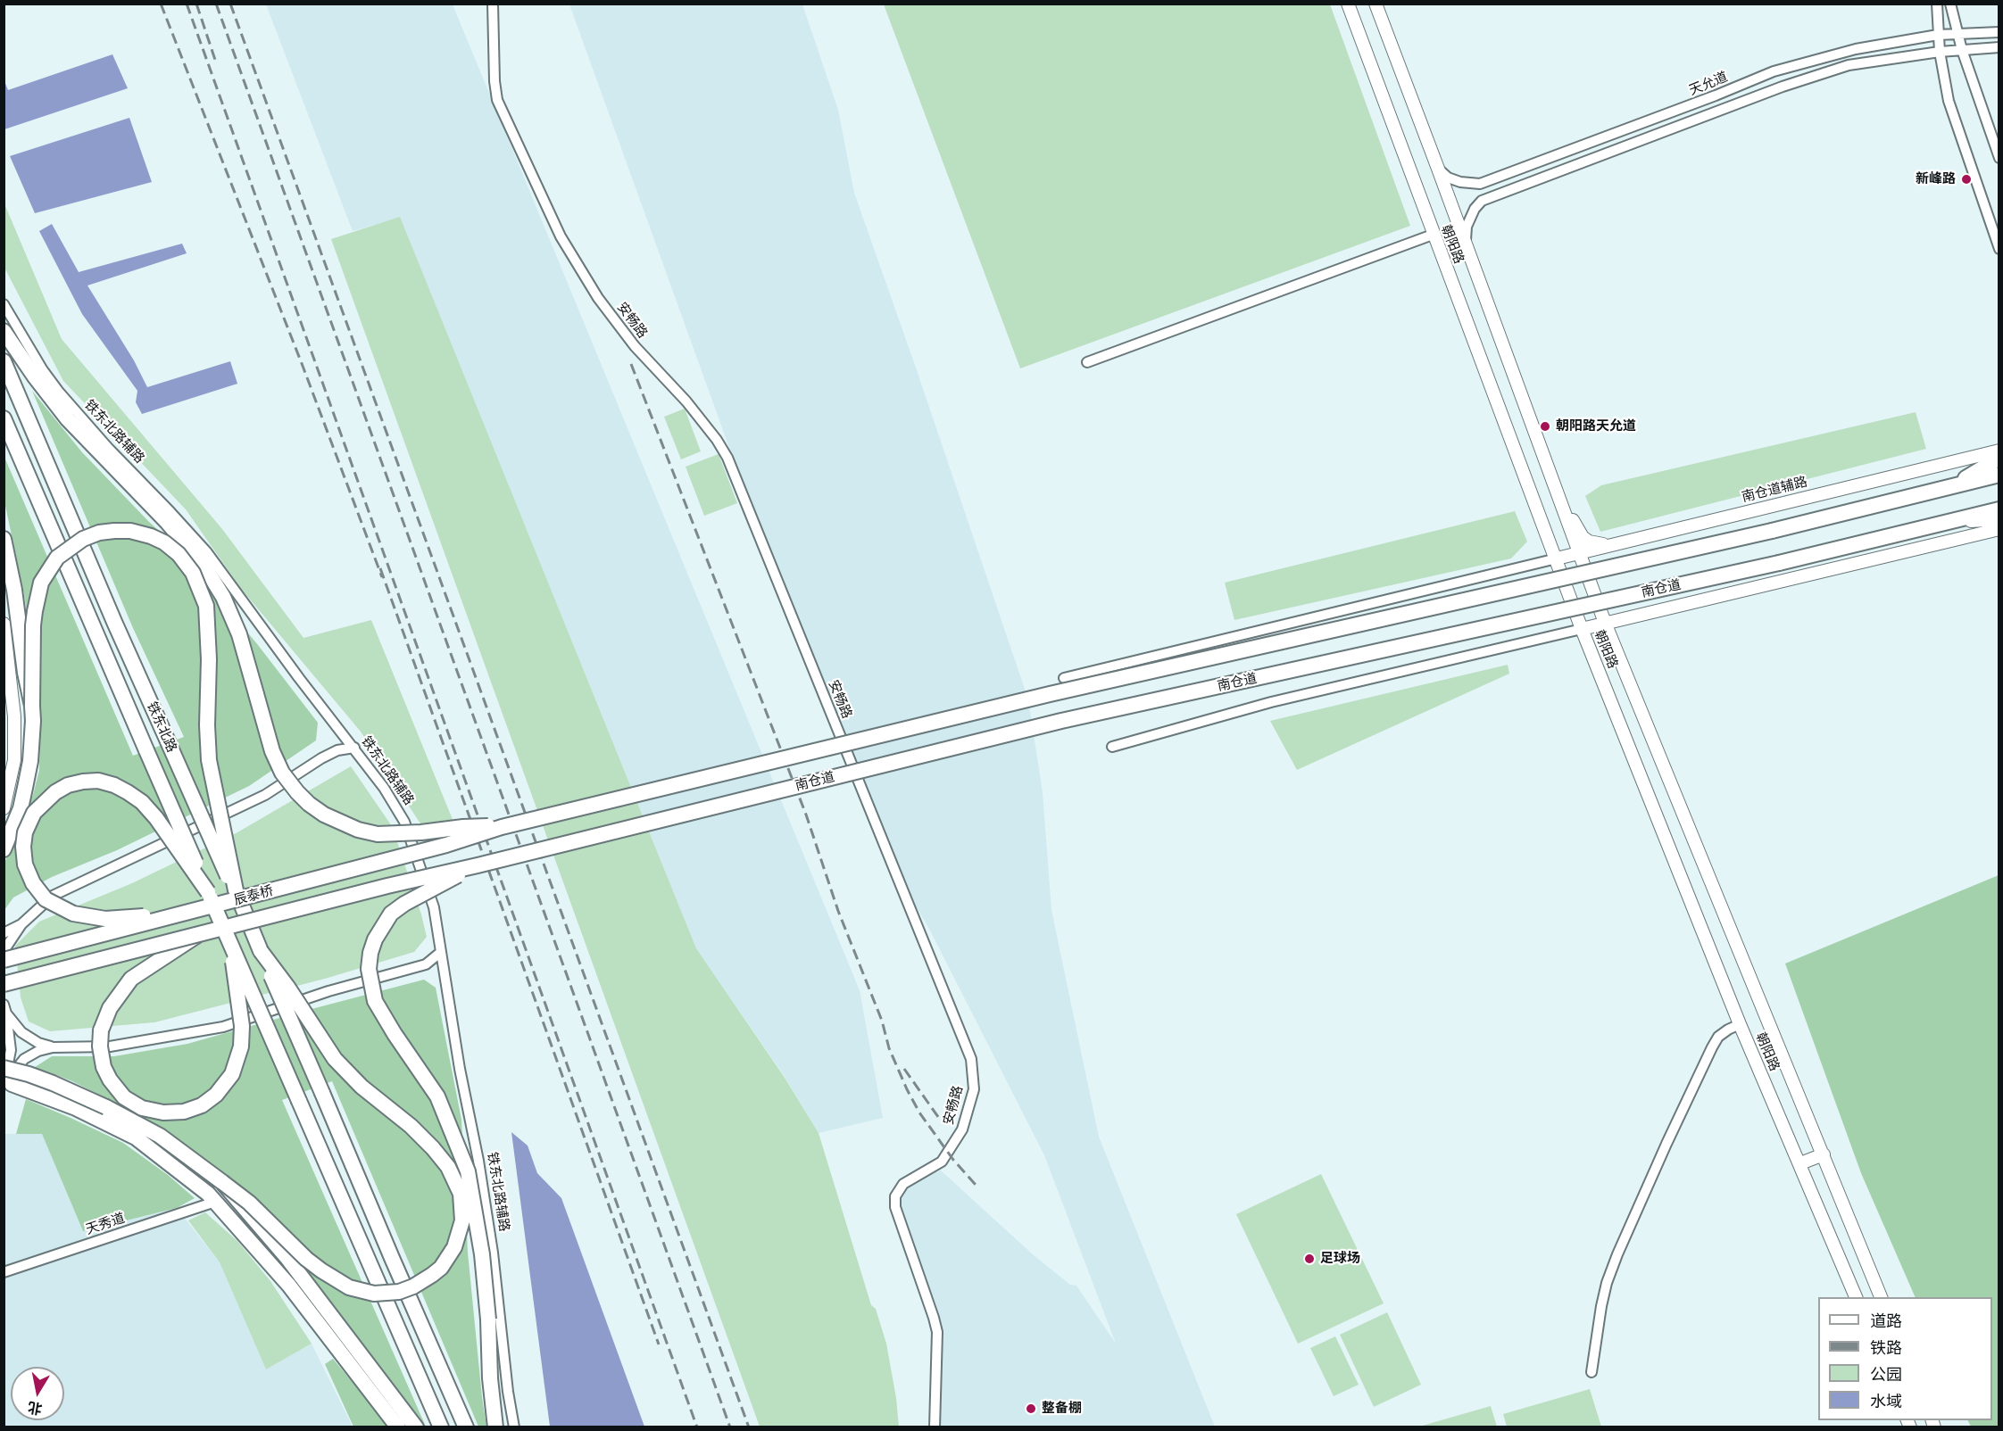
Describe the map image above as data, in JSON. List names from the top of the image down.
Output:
{
  "streets": {
    "highway": ["南仓道", "铁东北路", "辰泰桥"],
    "main road": ["朝阳路", "南仓道辅路"],
    "street": [
      "天允道",
      "安畅路",
      "铁东北路辅路",
      "天秀道"
    ]
  },
  "crossings": [
    ["天允道", "朝阳路"],
    ["朝阳路", "南仓道辅路"],
    ["南仓道", "辰泰桥"]
  ],
  "places": [
    "新峰路",
    "朝阳路天允道",
    "足球场",
    "整备棚"
  ],
  "legend": [
    "道路",
    "铁路",
    "公园",
    "水域"
  ],
  "north": "bottom"
}
